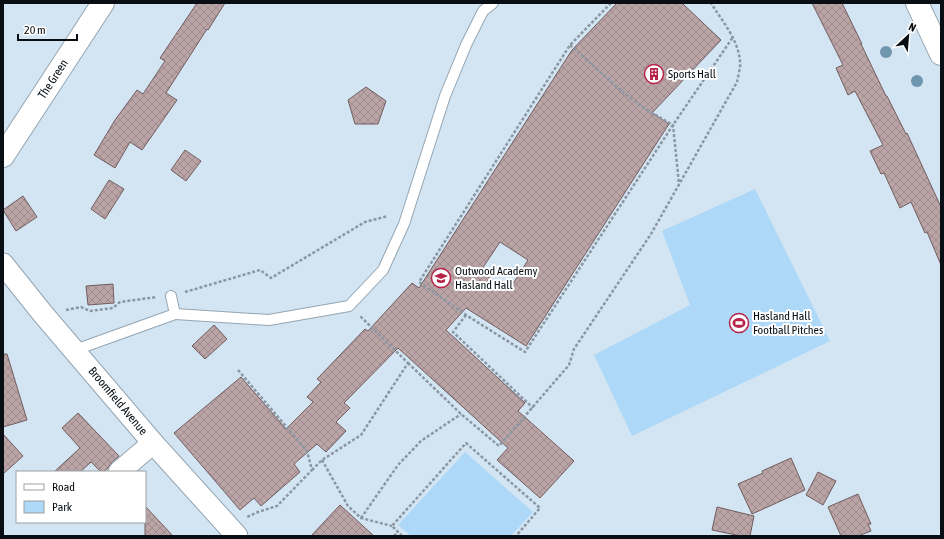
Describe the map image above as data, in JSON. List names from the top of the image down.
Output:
{
  "streets": {
    "main road": ["The Green"],
    "street": ["Broomfield Avenue"]
  },
  "places": {
    "building": ["Sports Hall"],
    "school or university": ["Outwood Academy Hasland Hall"],
    "sports": ["Hasland Hall Football Pitches"]
  },
  "legend": ["Road", "Park"],
  "scale_bar": "20 m",
  "north": "top right"
}
